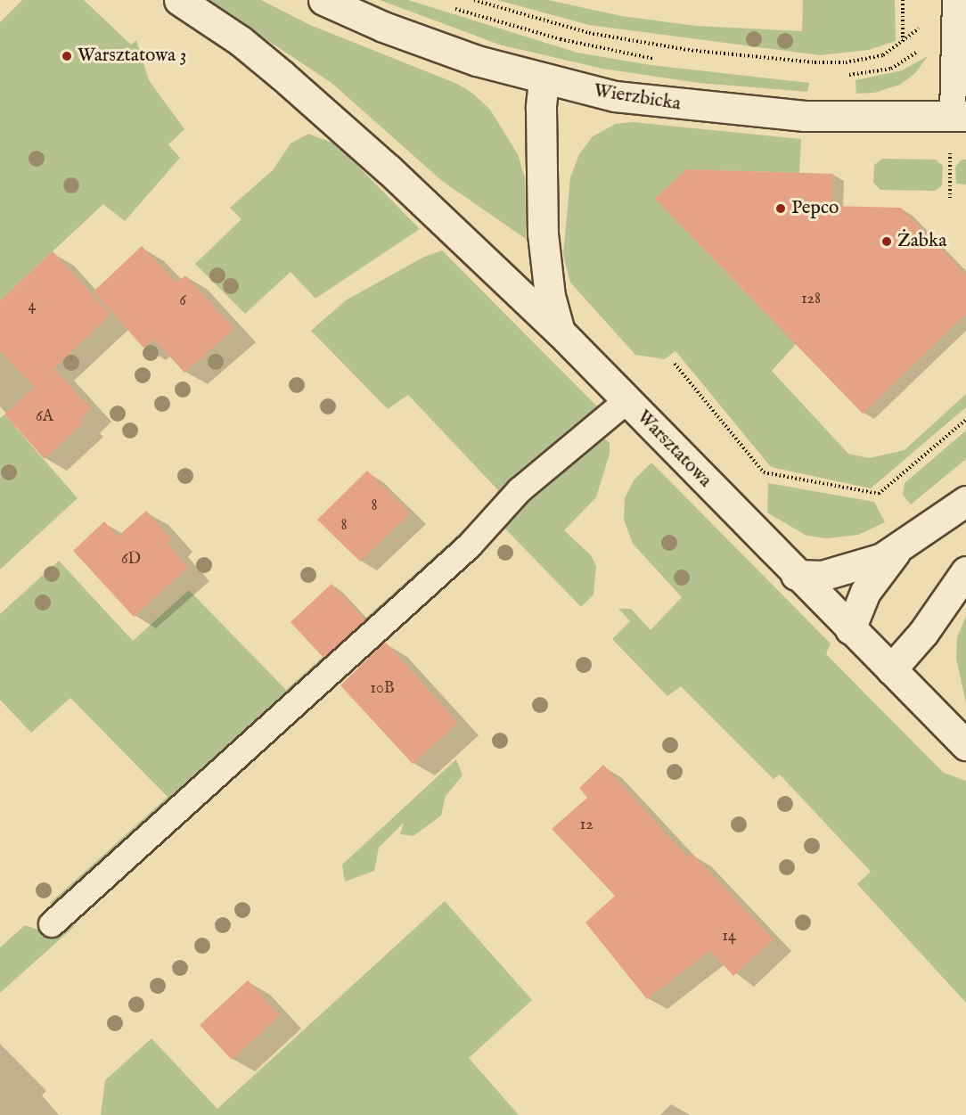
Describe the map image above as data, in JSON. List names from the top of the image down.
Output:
{
  "streets": {
    "street": ["Wierzbicka", "Warsztatowa"]
  },
  "crossings": [
    ["Wierzbicka", "Warsztatowa"]
  ],
  "places": ["Warsztatowa 3", "Pepco", "Żabka"],
  "house_numbers": [
    "128",
    "6",
    "4",
    "6A",
    "8",
    "8",
    "6D",
    "10B",
    "12",
    "14"
  ]
}
